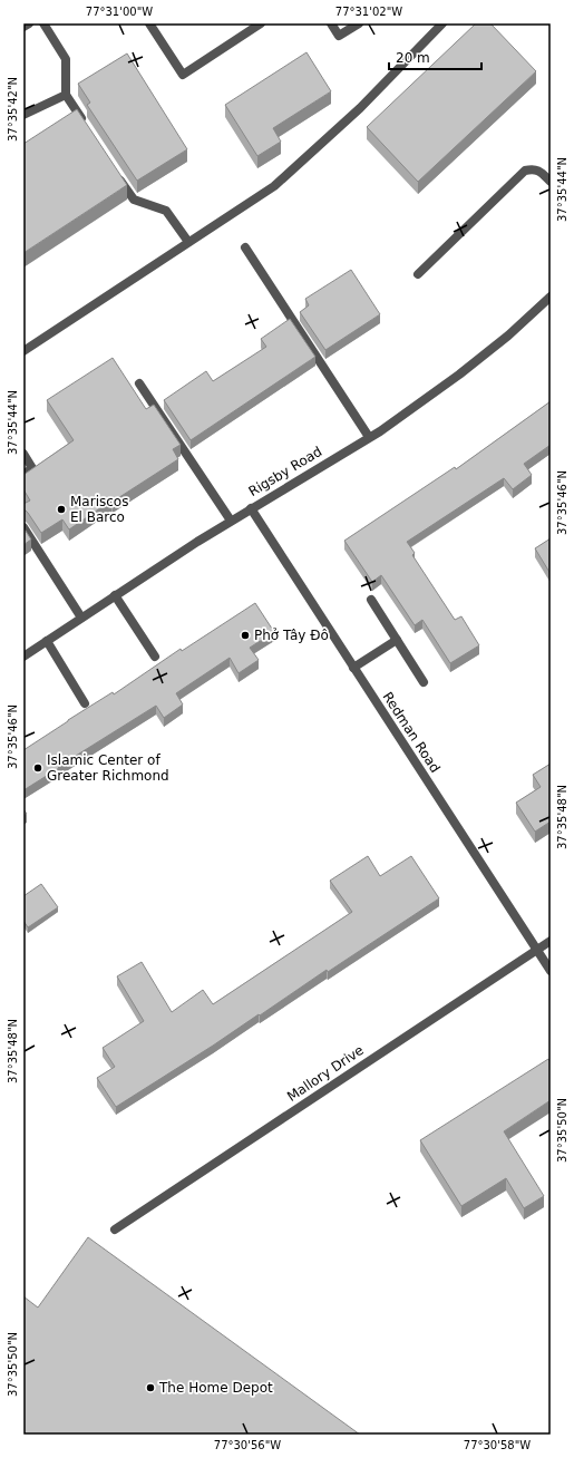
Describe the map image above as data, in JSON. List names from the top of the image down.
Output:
{
  "streets": {
    "street": ["Rigsby Road", "Redman Road", "Mallory Drive"]
  },
  "crossings": [
    ["Rigsby Road", "Redman Road"],
    ["Redman Road", "Mallory Drive"]
  ],
  "places": [
    "Mariscos El Barco",
    "Phở Tây Đô",
    "Islamic Center of Greater Richmond",
    "The Home Depot"
  ],
  "scale_bar": "20 m",
  "coordinates": [
    "77°31'00\"W",
    "77°31'02\"W",
    "37°35'42\"N",
    "37°35'44\"N",
    "37°35'46\"N",
    "37°35'48\"N",
    "37°35'50\"N",
    "77°30'56\"W",
    "77°30'58\"W"
  ]
}
